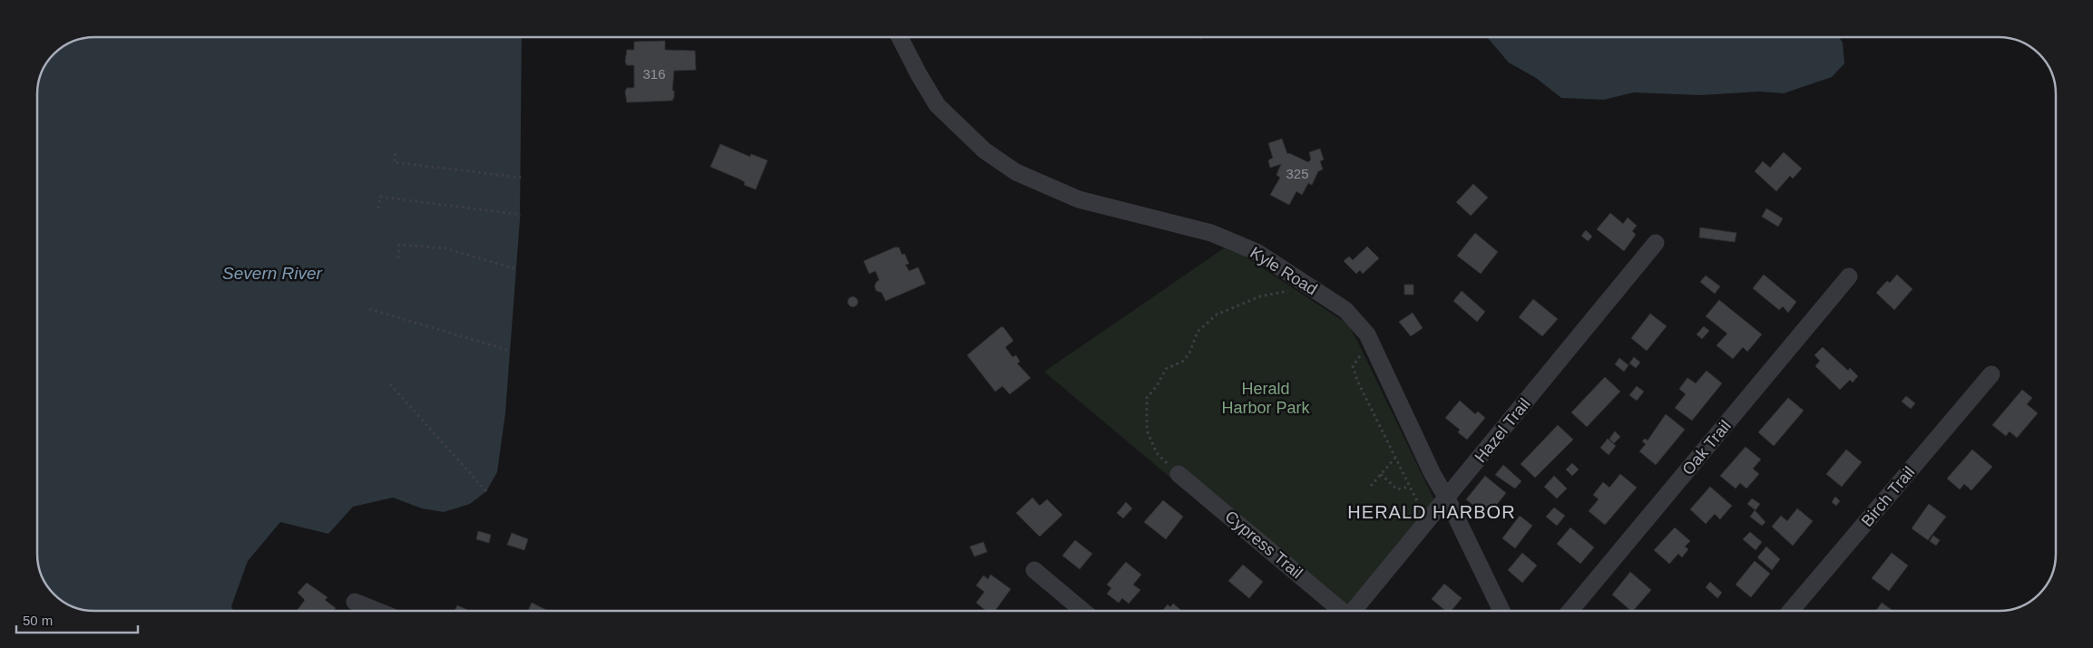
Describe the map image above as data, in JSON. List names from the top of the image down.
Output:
{
  "streets": {
    "street": [
      "Kyle Road",
      "Hazel Trail",
      "Oak Trail",
      "Birch Trail",
      "Cypress Trail"
    ]
  },
  "crossings": [
    ["Kyle Road", "Hazel Trail"]
  ],
  "districts": ["HERALD HARBOR"],
  "water": ["Severn River"],
  "parks": ["Herald Harbor Park"],
  "house_numbers": ["316", "325"],
  "scale_bar": "50 m"
}
